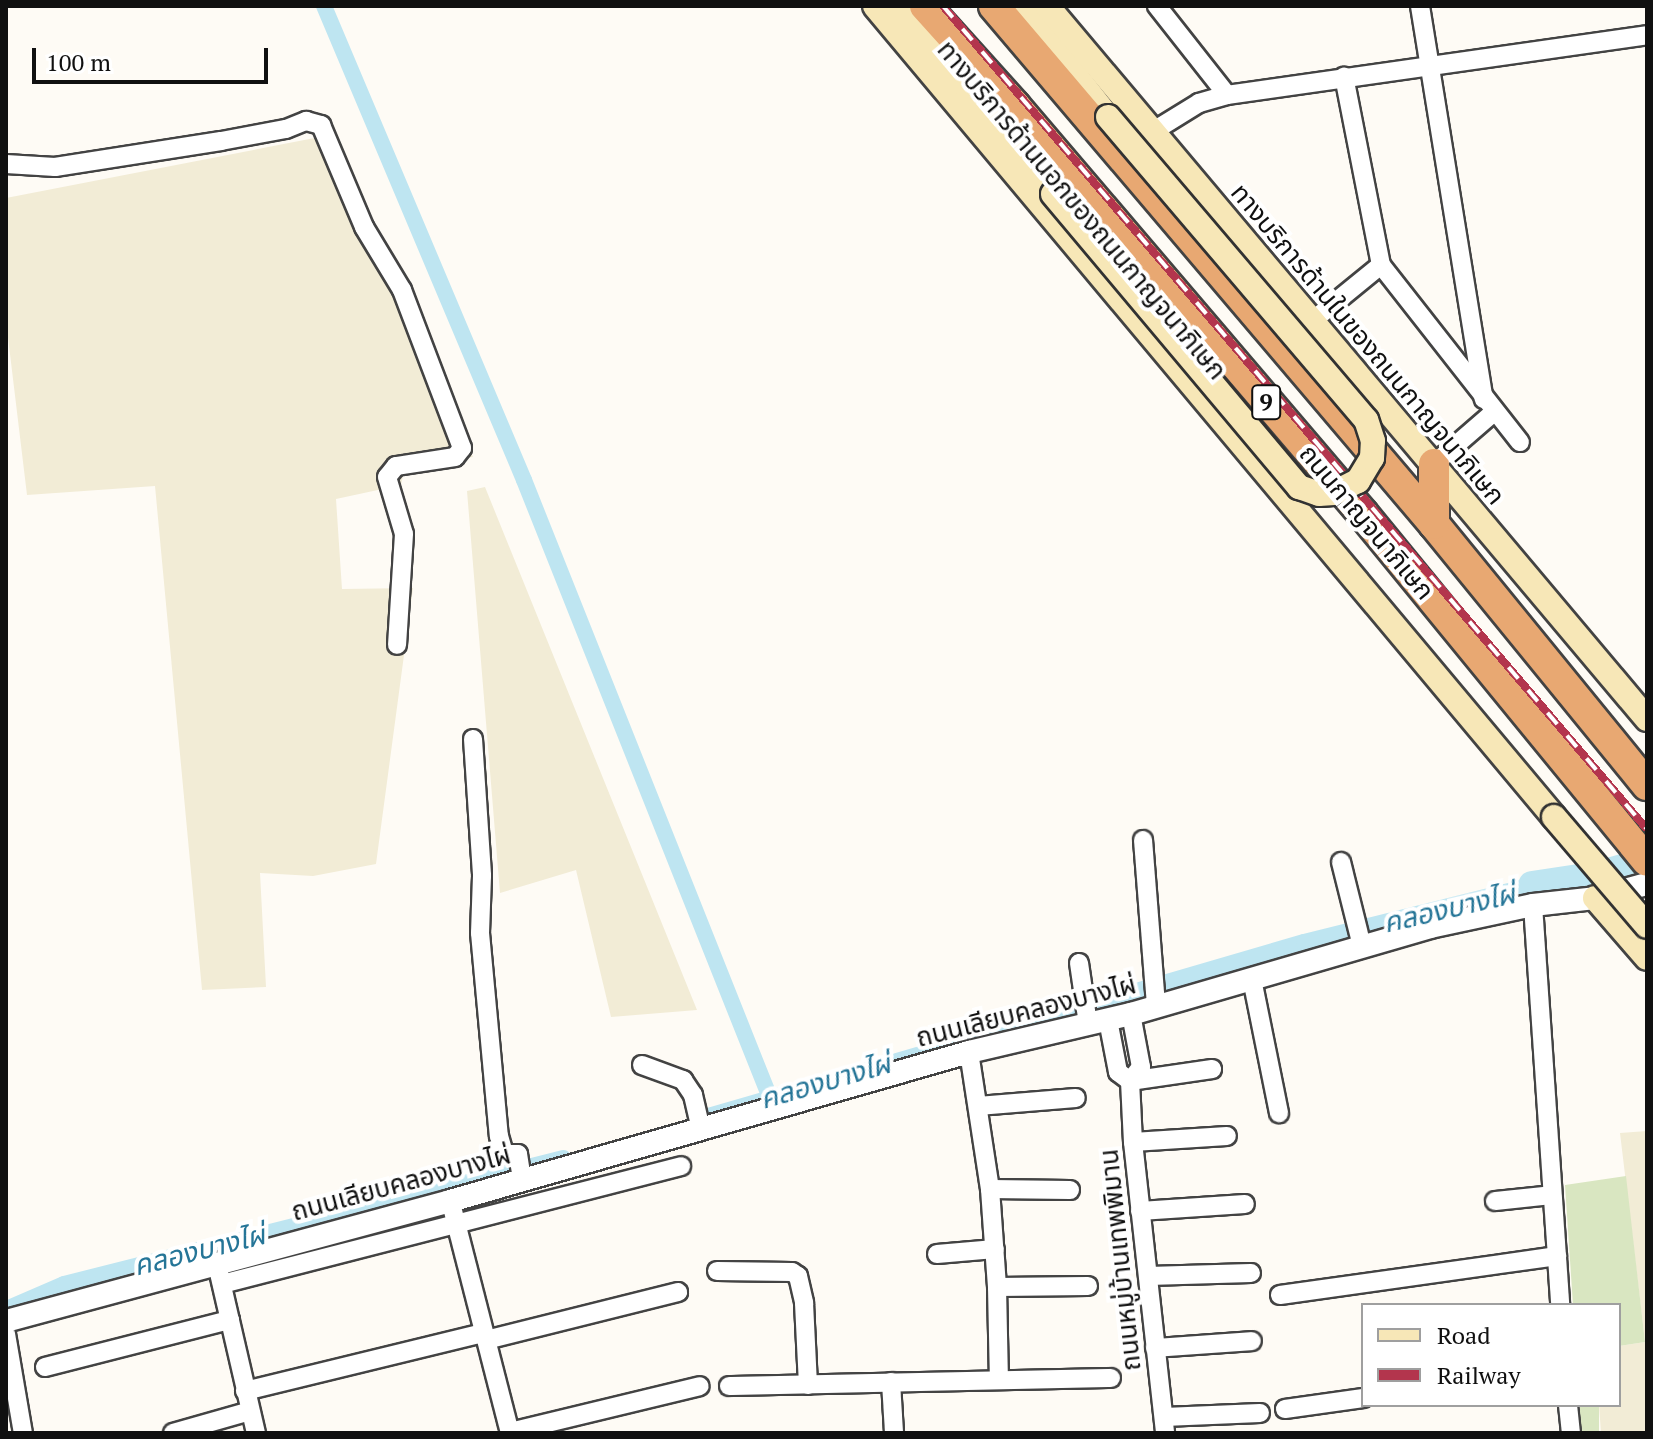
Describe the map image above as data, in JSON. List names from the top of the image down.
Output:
{
  "streets": {
    "highway": ["9", "ถนนกาญจนาภิเษก"],
    "main road": ["ทางบริการด้านนอกของถนนกาญจนาภิเษก", "ทางบริการด้านในของถนนกาญจนาภิเษก"],
    "street": ["ถนนเลียบคลองบางไผ่", "ถนนหมู่บ้านเทพพิมาน"]
  },
  "crossings": [
    ["ถนนเลียบคลองบางไผ่", "ถนนหมู่บ้านเทพพิมาน"]
  ],
  "water": ["คลองบางไผ่"],
  "legend": ["Road", "Railway"],
  "scale_bar": "100 m"
}
